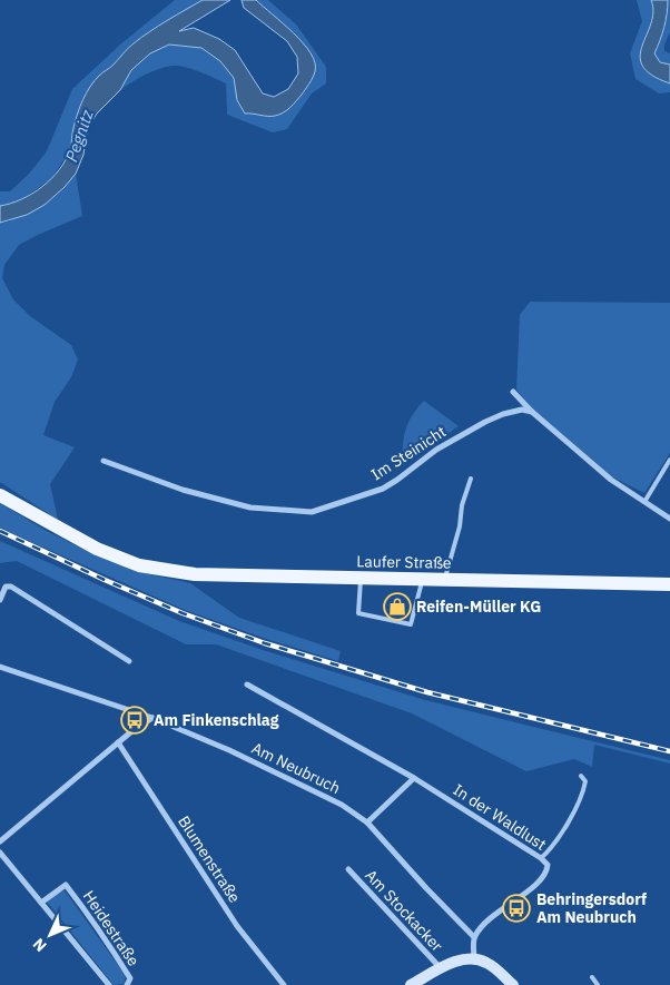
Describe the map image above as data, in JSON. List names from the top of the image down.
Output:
{
  "streets": {
    "main road": ["Laufer Straße"],
    "street": [
      "Im Steinicht",
      "Am Neubruch",
      "In der Waldlust",
      "Blumenstraße",
      "Am Stockacker",
      "Heidestraße"
    ]
  },
  "crossings": [
    ["Am Neubruch", "In der Waldlust"]
  ],
  "water": ["Pegnitz"],
  "places": {
    "shop": ["Reifen-Müller KG"],
    "bus stop": ["Am Finkenschlag", "Behringersdorf Am Neubruch"]
  },
  "north": "bottom left"
}
